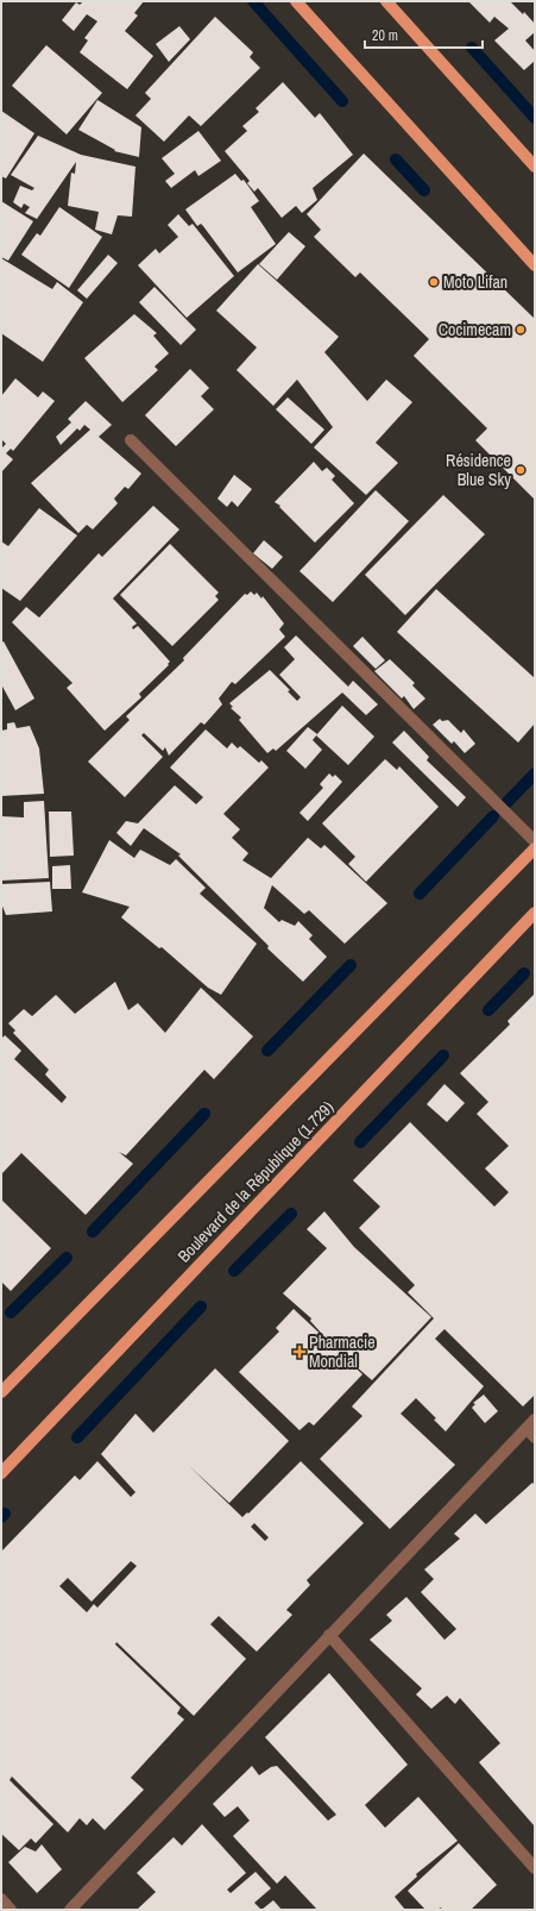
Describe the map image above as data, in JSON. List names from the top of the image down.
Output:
{
  "streets": {
    "main road": ["Boulevard de la République (1.729)"]
  },
  "places": {
    "other": ["Moto Lifan", "Cocimecam", "Résidence Blue Sky"],
    "health": ["Pharmacie Mondial"]
  },
  "scale_bar": "20 m"
}
